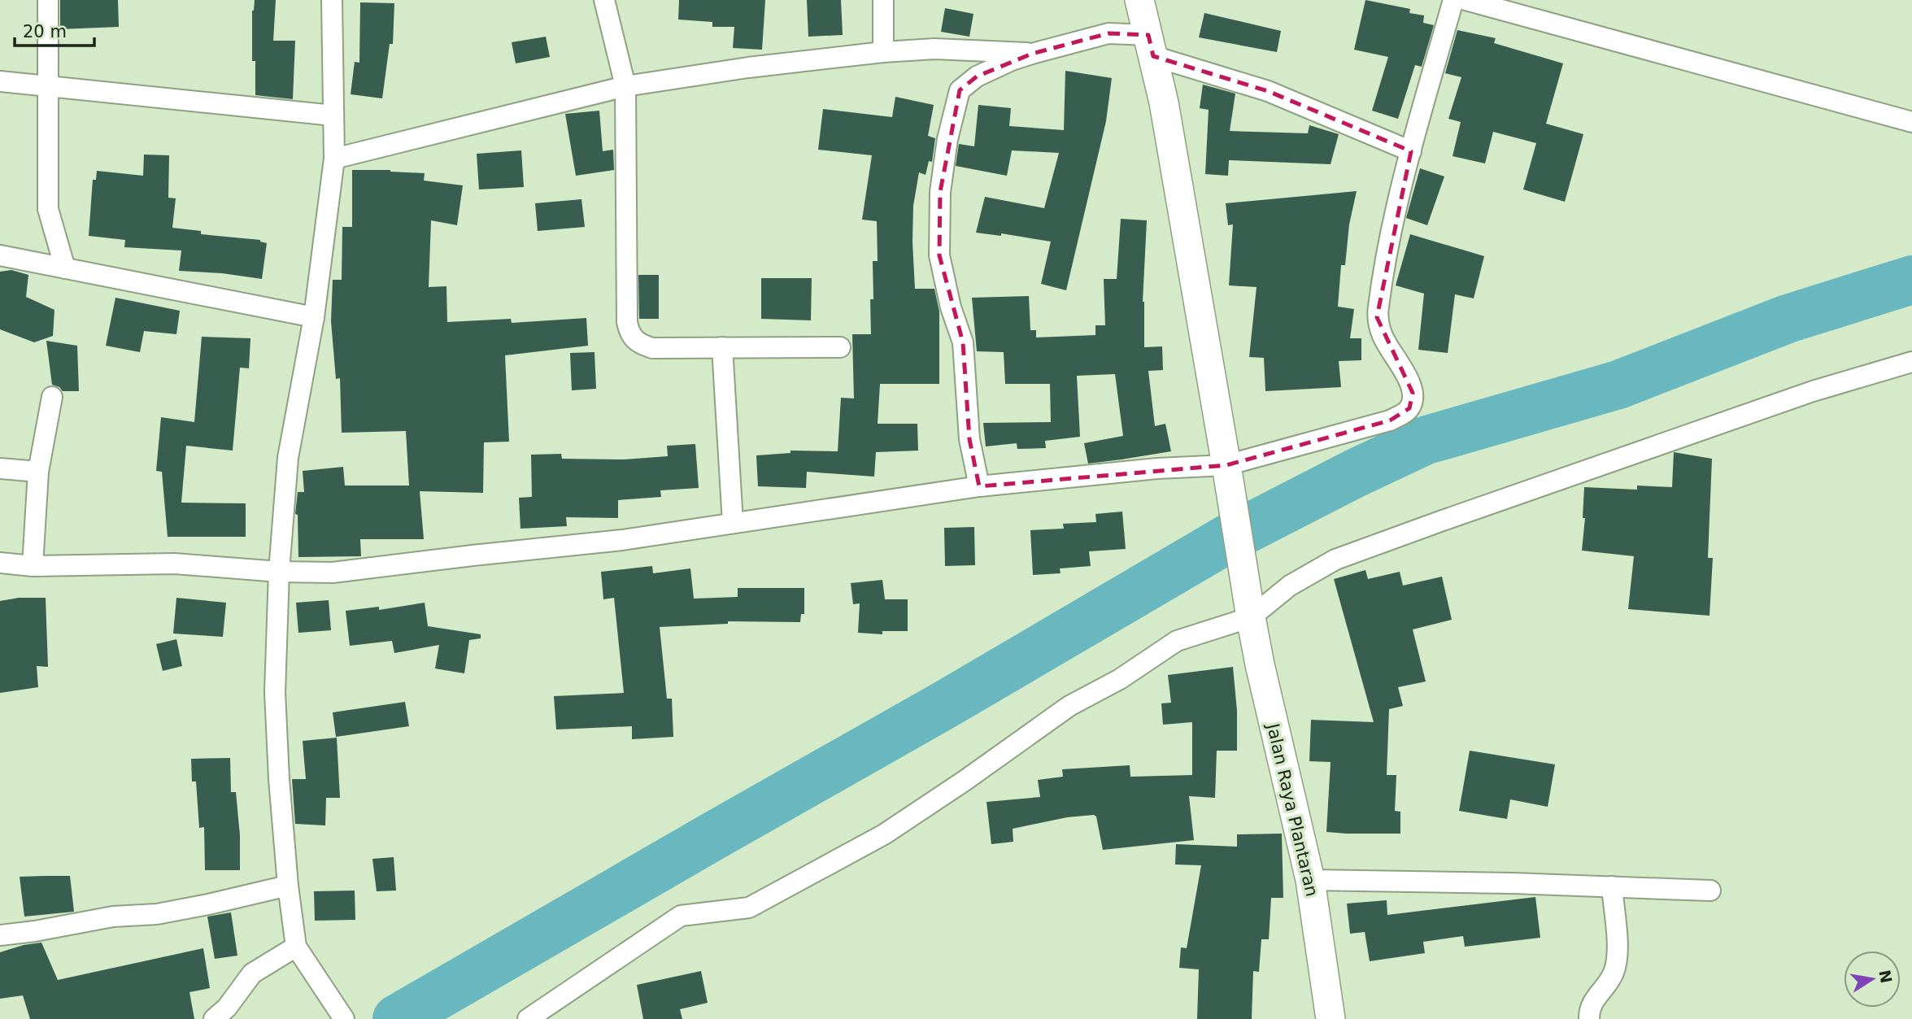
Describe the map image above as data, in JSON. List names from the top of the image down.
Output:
{
  "streets": {
    "main road": ["Jalan Raya Plantaran"]
  },
  "scale_bar": "20 m",
  "north": "right"
}
